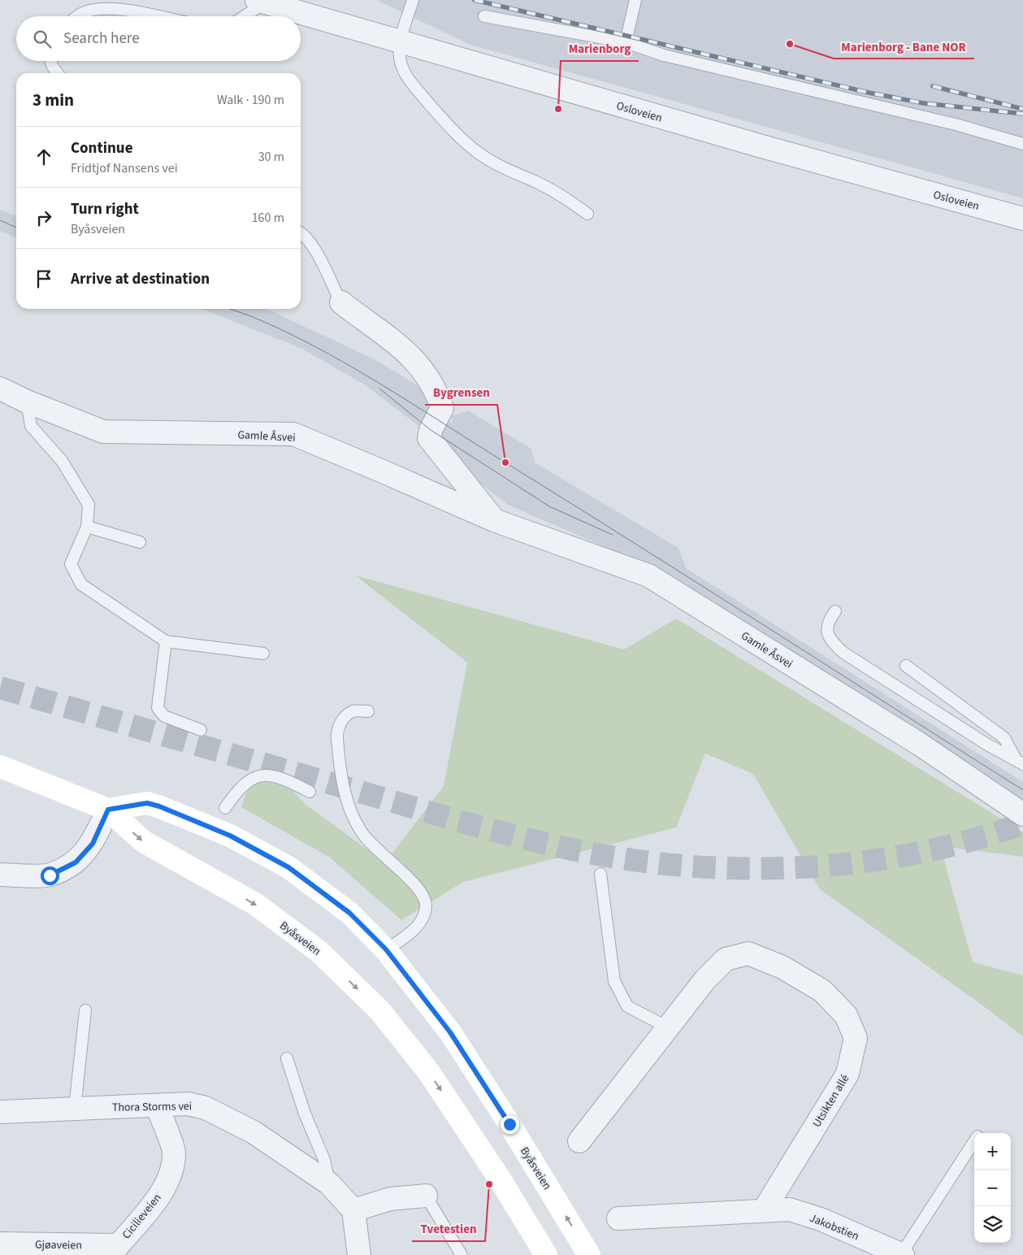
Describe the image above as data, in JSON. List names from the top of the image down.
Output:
{
  "streets": {
    "main road": ["Byåsveien"],
    "street": [
      "Osloveien",
      "Gamle Åsvei",
      "Utsikten allé",
      "Thora Storms vei",
      "Cicilieveien",
      "Jakobstien",
      "Gjøaveien"
    ]
  },
  "crossings": [
    ["Utsikten allé", "Jakobstien"],
    ["Thora Storms vei", "Cicilieveien"],
    ["Cicilieveien", "Gjøaveien"]
  ],
  "places": [
    "Marienborg - Bane NOR",
    "Marienborg",
    "Bygrensen",
    "Tvetestien"
  ],
  "page": {
    "search": "Search here",
    "heading": ["3 min", "Walk · 190 m"],
    "list": [
      ["Continue", "Fridtjof Nansens vei", "30 m"],
      ["Turn right", "Byåsveien", "160 m"],
      "Arrive at destination"
    ],
    "map_buttons": ["+", "−"]
  }
}
